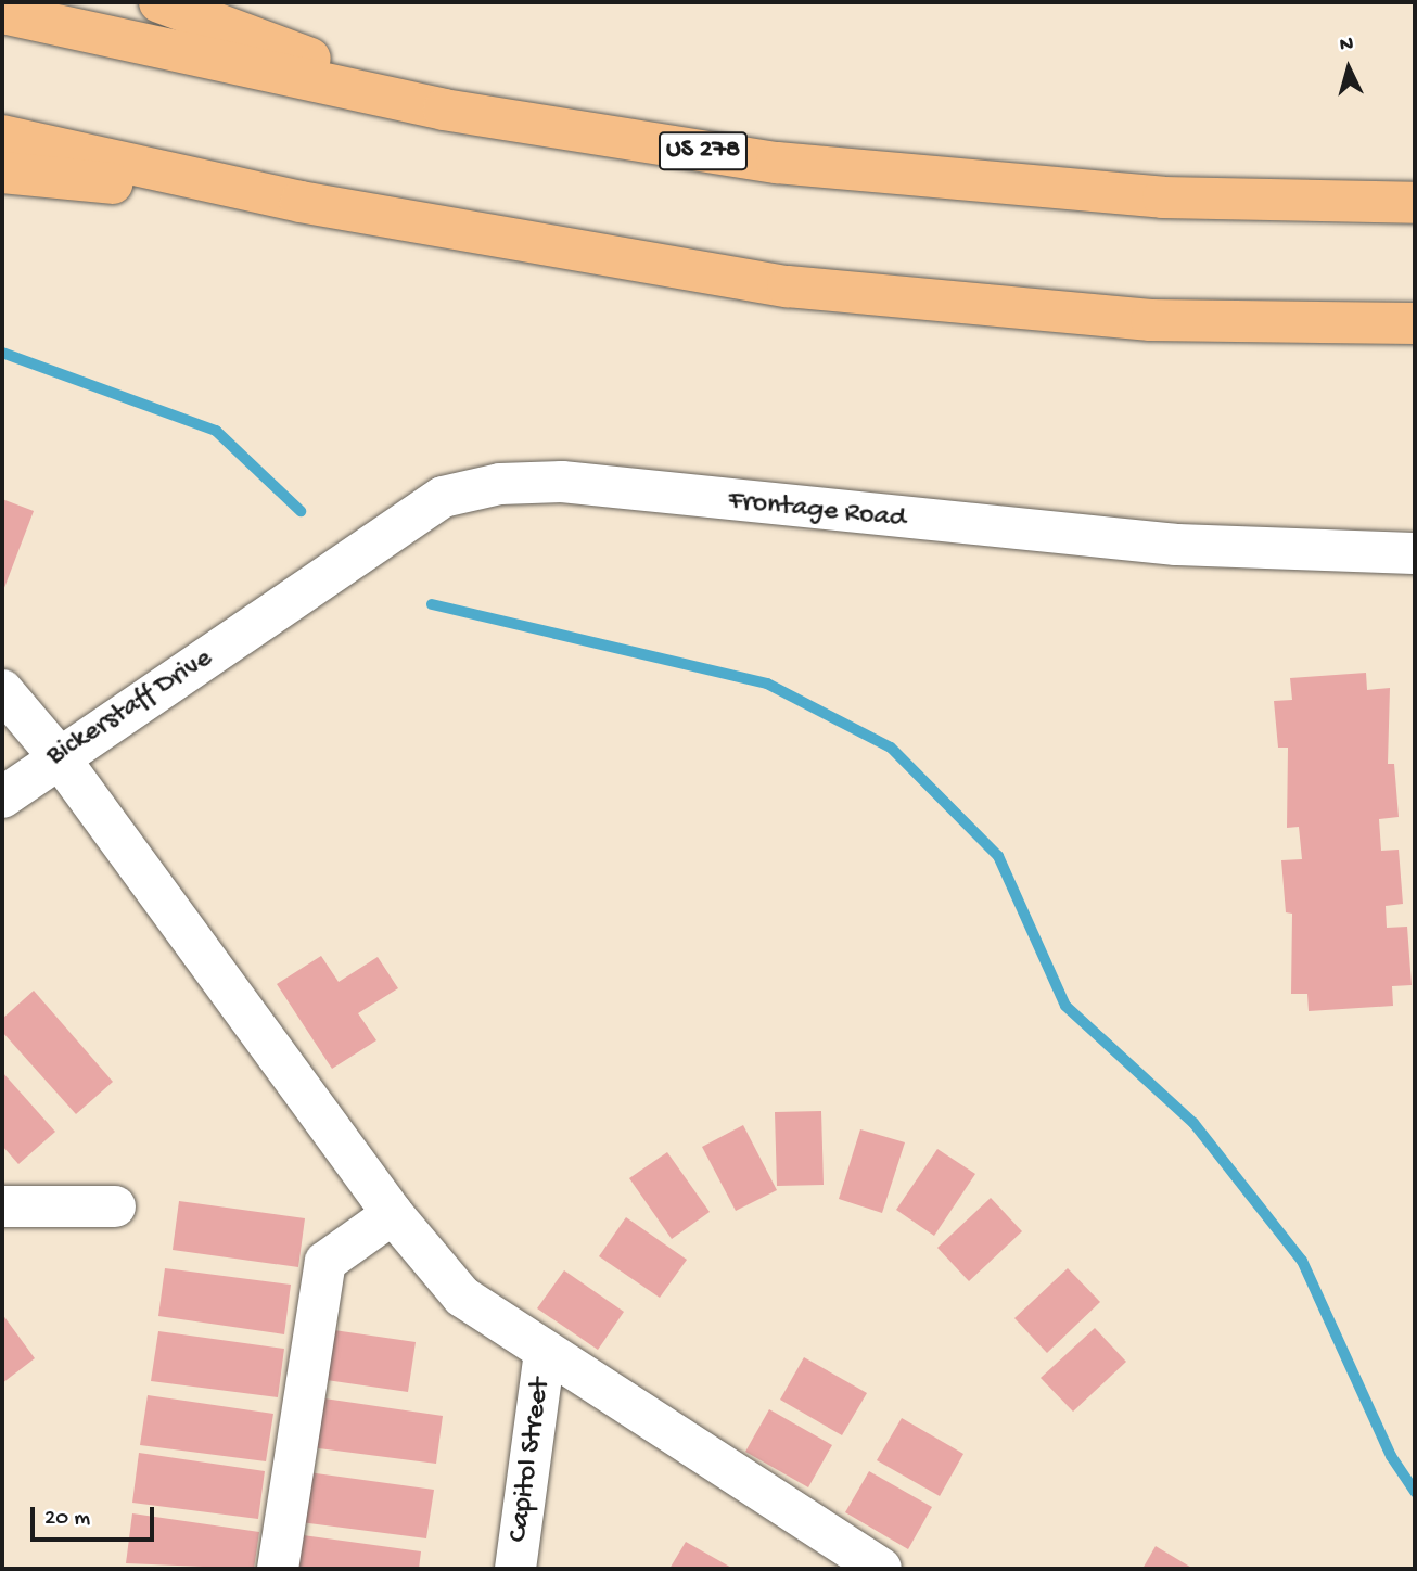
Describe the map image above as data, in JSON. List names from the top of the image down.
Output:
{
  "streets": {
    "highway": ["US 278"],
    "street": ["Frontage Road", "Bickerstaff Drive", "Capitol Street"]
  },
  "crossings": [
    ["Frontage Road", "Bickerstaff Drive"]
  ],
  "scale_bar": "20 m",
  "north": "top"
}
